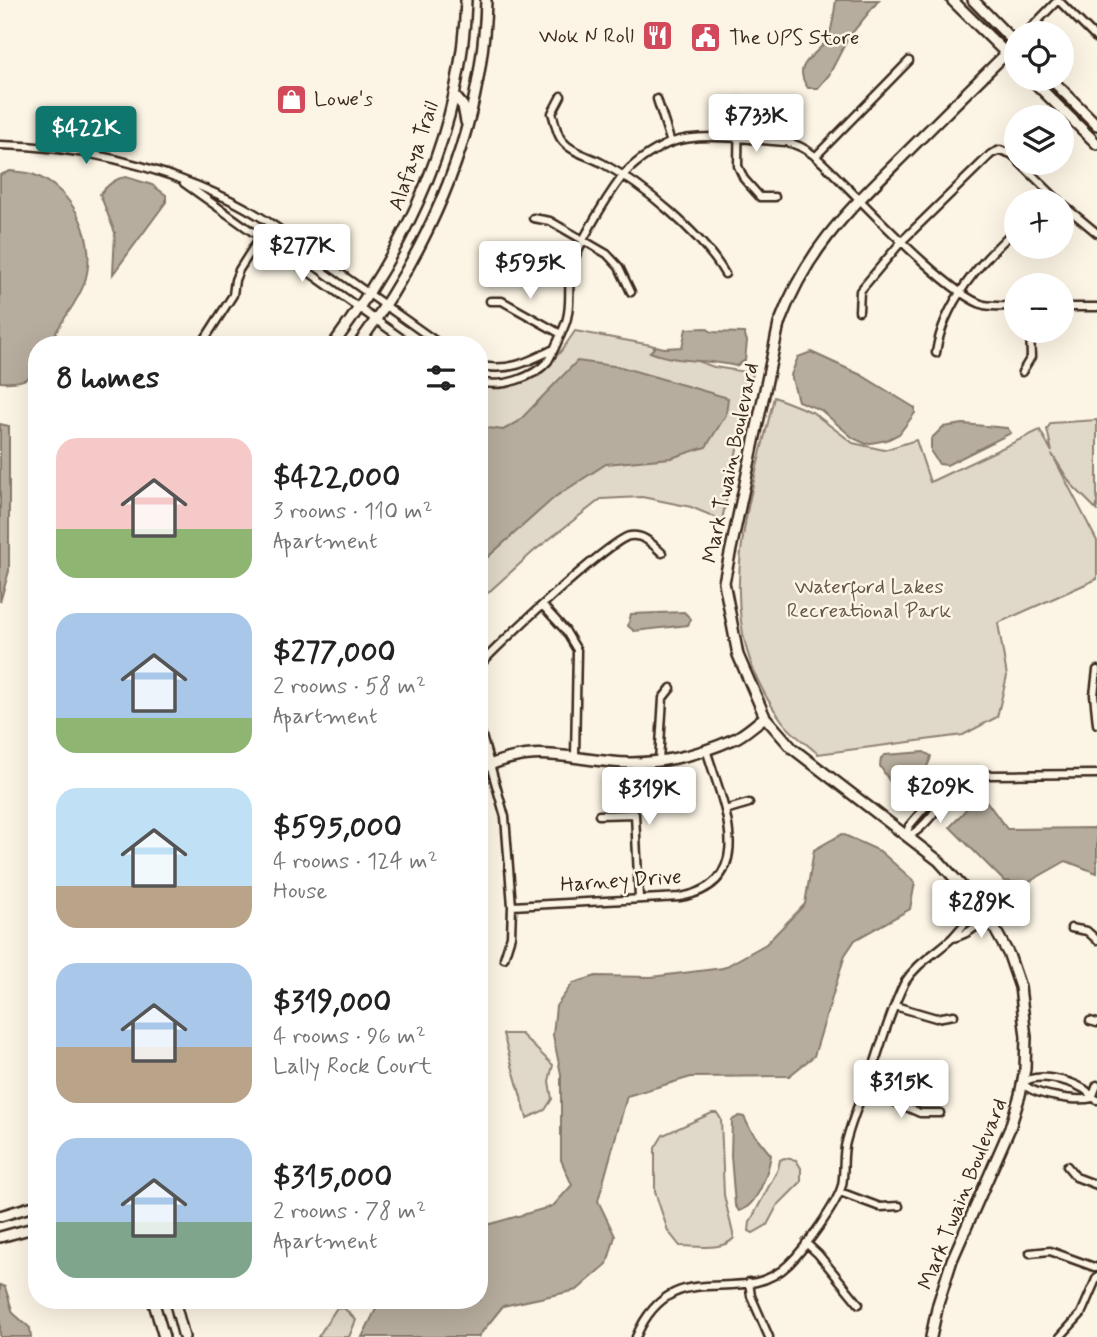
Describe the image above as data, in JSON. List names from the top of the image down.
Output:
{
  "streets": {
    "street": ["Alafaya Trail", "Mark Twain Boulevard", "Harney Drive"]
  },
  "parks": ["Waterford Lakes Recreational Park"],
  "places": {
    "restaurant": ["Wok N Roll"],
    "public building": ["The UPS Store"],
    "shop": ["Lowe's"]
  },
  "page": {
    "map_buttons": ["+", "−"],
    "price": [
      "$733K",
      "$422K",
      "$277K",
      "$595K",
      "$209K",
      "$319K",
      "$289K",
      "$315K"
    ],
    "heading": "8 homes",
    "list": [
      {
        "name": "$422,000",
        "note": "3 rooms · 110 m² · Apartment"
      },
      {
        "name": "$277,000",
        "note": "2 rooms · 58 m² · Apartment"
      },
      {
        "name": "$595,000",
        "note": "4 rooms · 124 m² · House"
      },
      {
        "name": "$319,000",
        "note": "4 rooms · 96 m² · Lally Rock Court"
      },
      {
        "name": "$315,000",
        "note": "2 rooms · 78 m² · Apartment"
      }
    ]
  }
}
